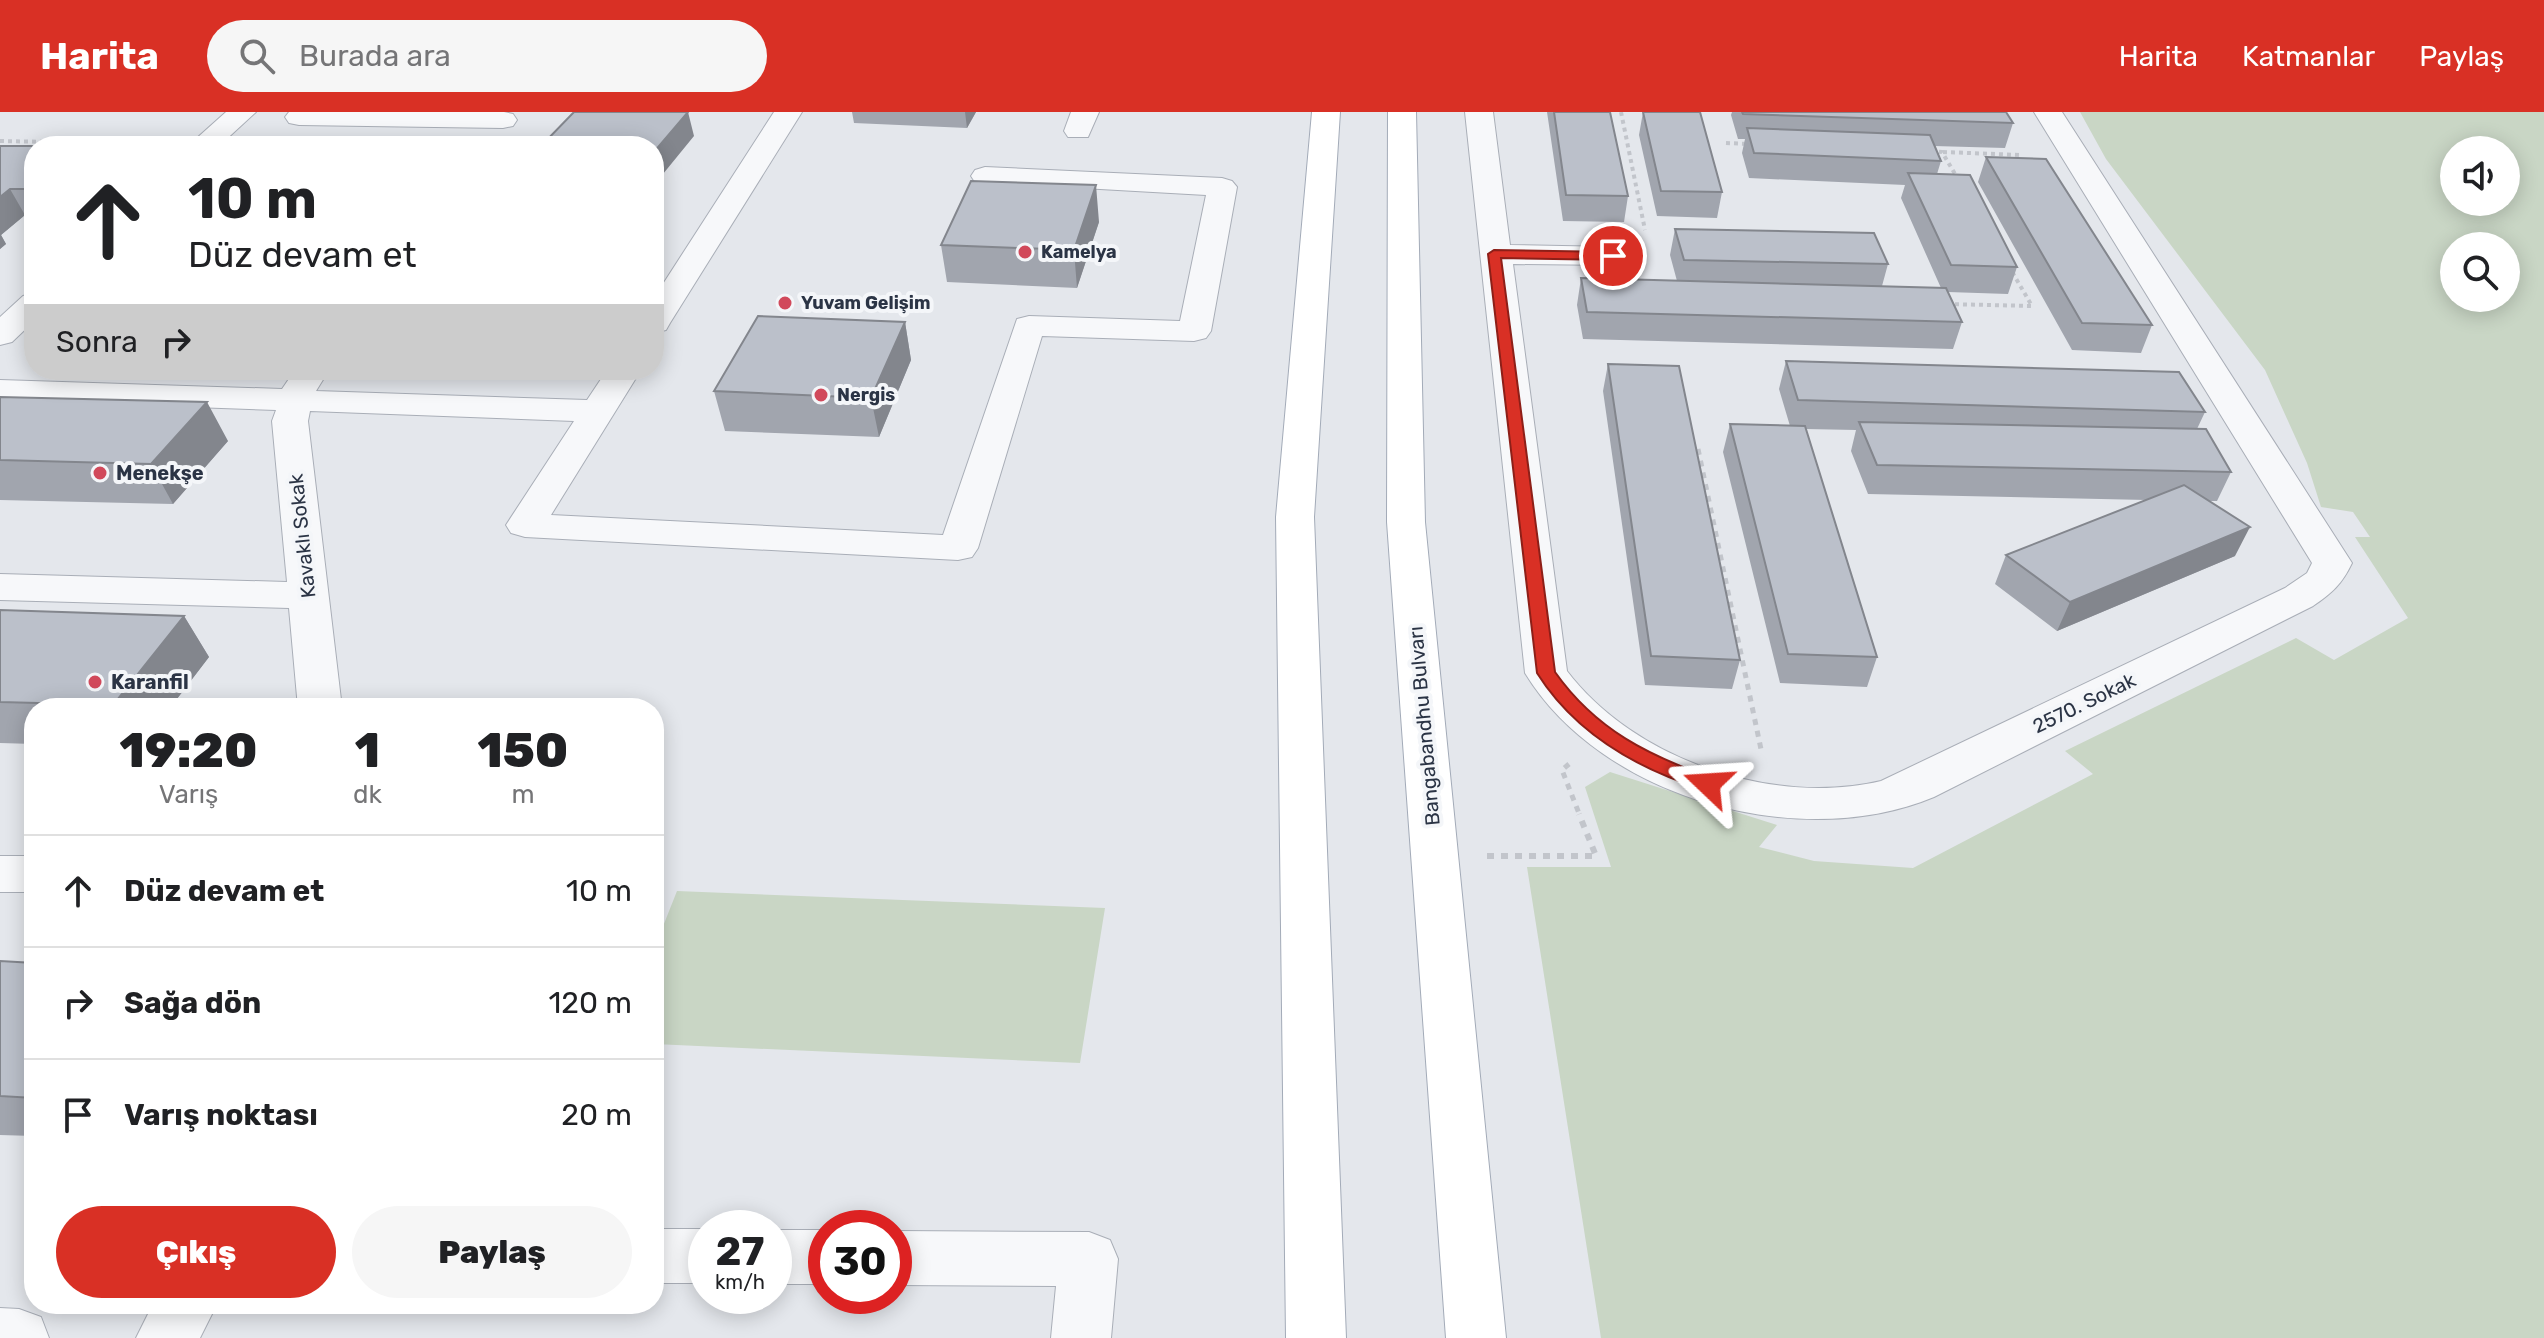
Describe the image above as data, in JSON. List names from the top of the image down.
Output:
{
  "streets": {
    "main road": ["Bangabandhu Bulvarı"],
    "street": ["Kavaklı Sokak", "2570. Sokak"]
  },
  "places": [
    "Kamelya",
    "Yuvam Gelişim",
    "Nergis",
    "Menekşe",
    "Karanfil"
  ],
  "page": {
    "header": "Harita",
    "search": "Burada ara",
    "nav": ["Harita", "Katmanlar", "Paylaş"],
    "turn": ["10 m", "Düz devam et"],
    "then": "Sonra",
    "eta": [
      "19:20",
      "Varış",
      "1",
      "dk",
      "150",
      "m"
    ],
    "list": [
      {
        "name": "Düz devam et",
        "value": "10 m"
      },
      {
        "name": "Sağa dön",
        "value": "120 m"
      },
      {
        "name": "Varış noktası",
        "value": "20 m"
      }
    ],
    "buttons": ["Çıkış", "Paylaş"],
    "speed": "27 km/h",
    "limit": "30"
  }
}
